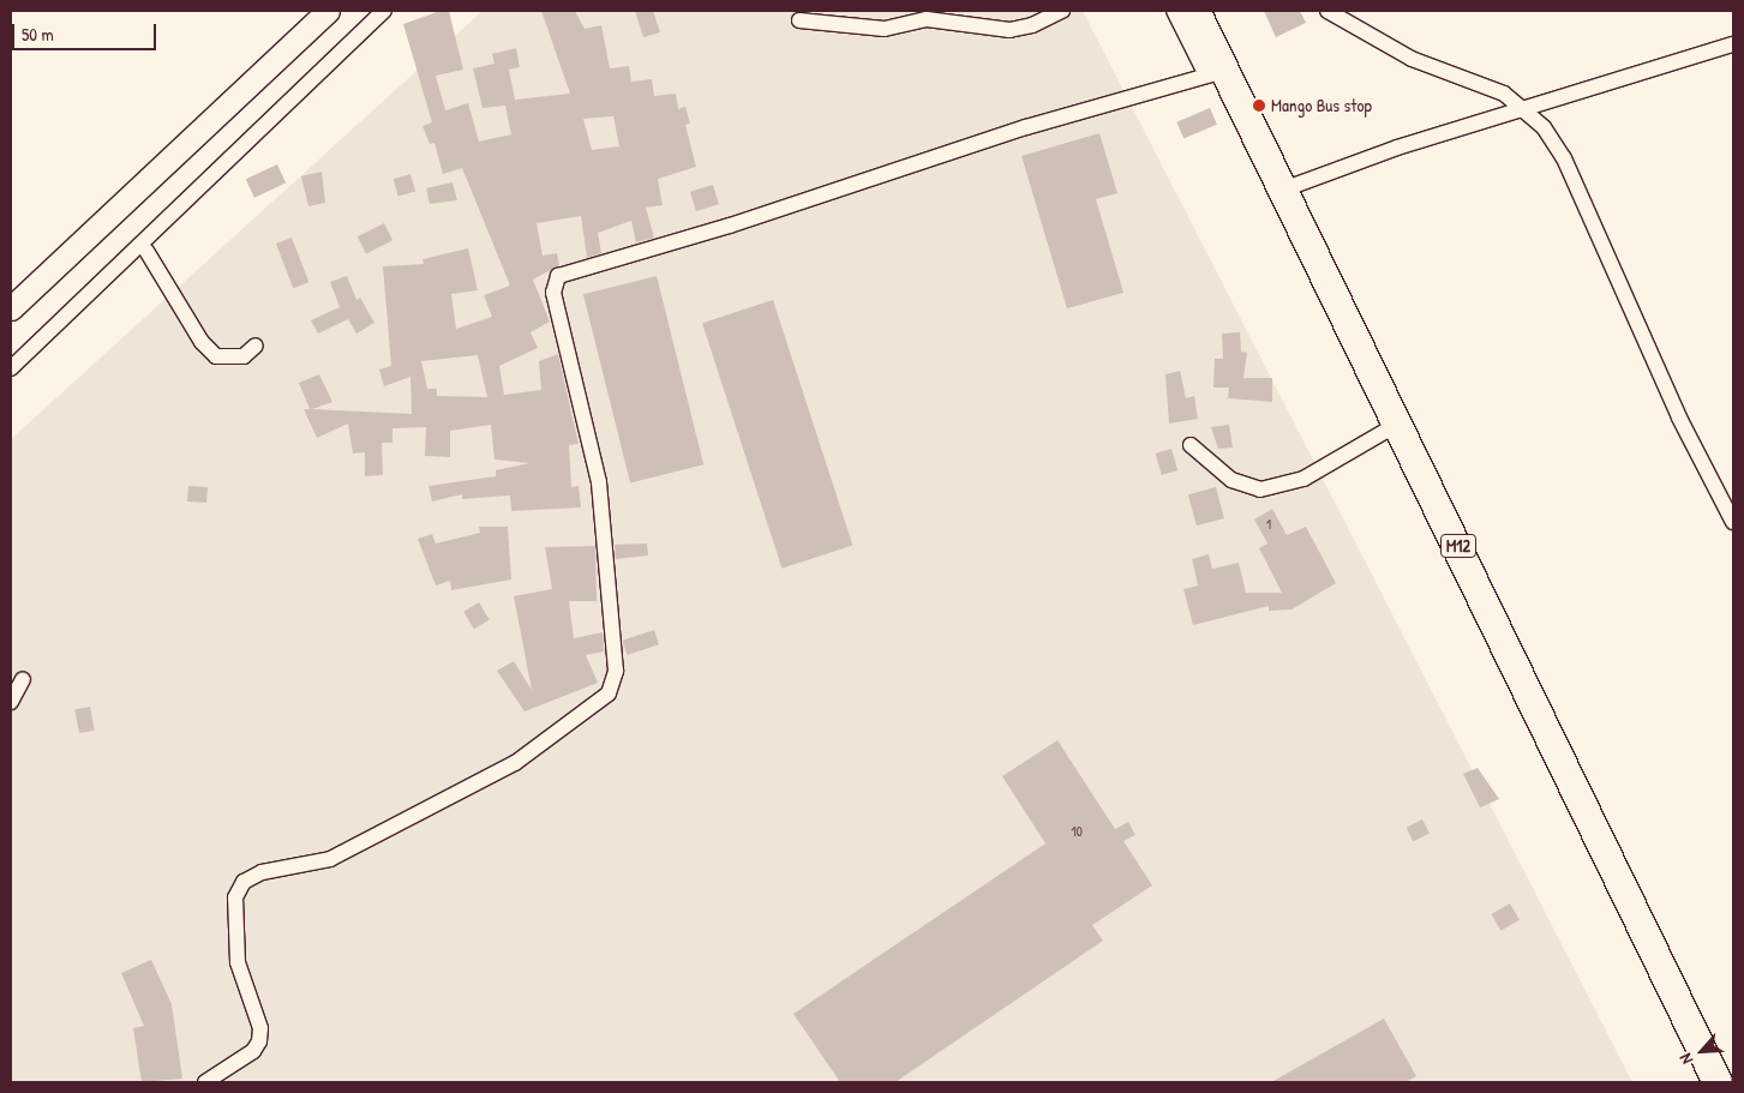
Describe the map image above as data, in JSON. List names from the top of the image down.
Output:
{
  "streets": {
    "highway": ["M12"]
  },
  "places": ["Mango Bus stop"],
  "house_numbers": ["1", "10"],
  "scale_bar": "50 m",
  "north": "bottom left"
}
